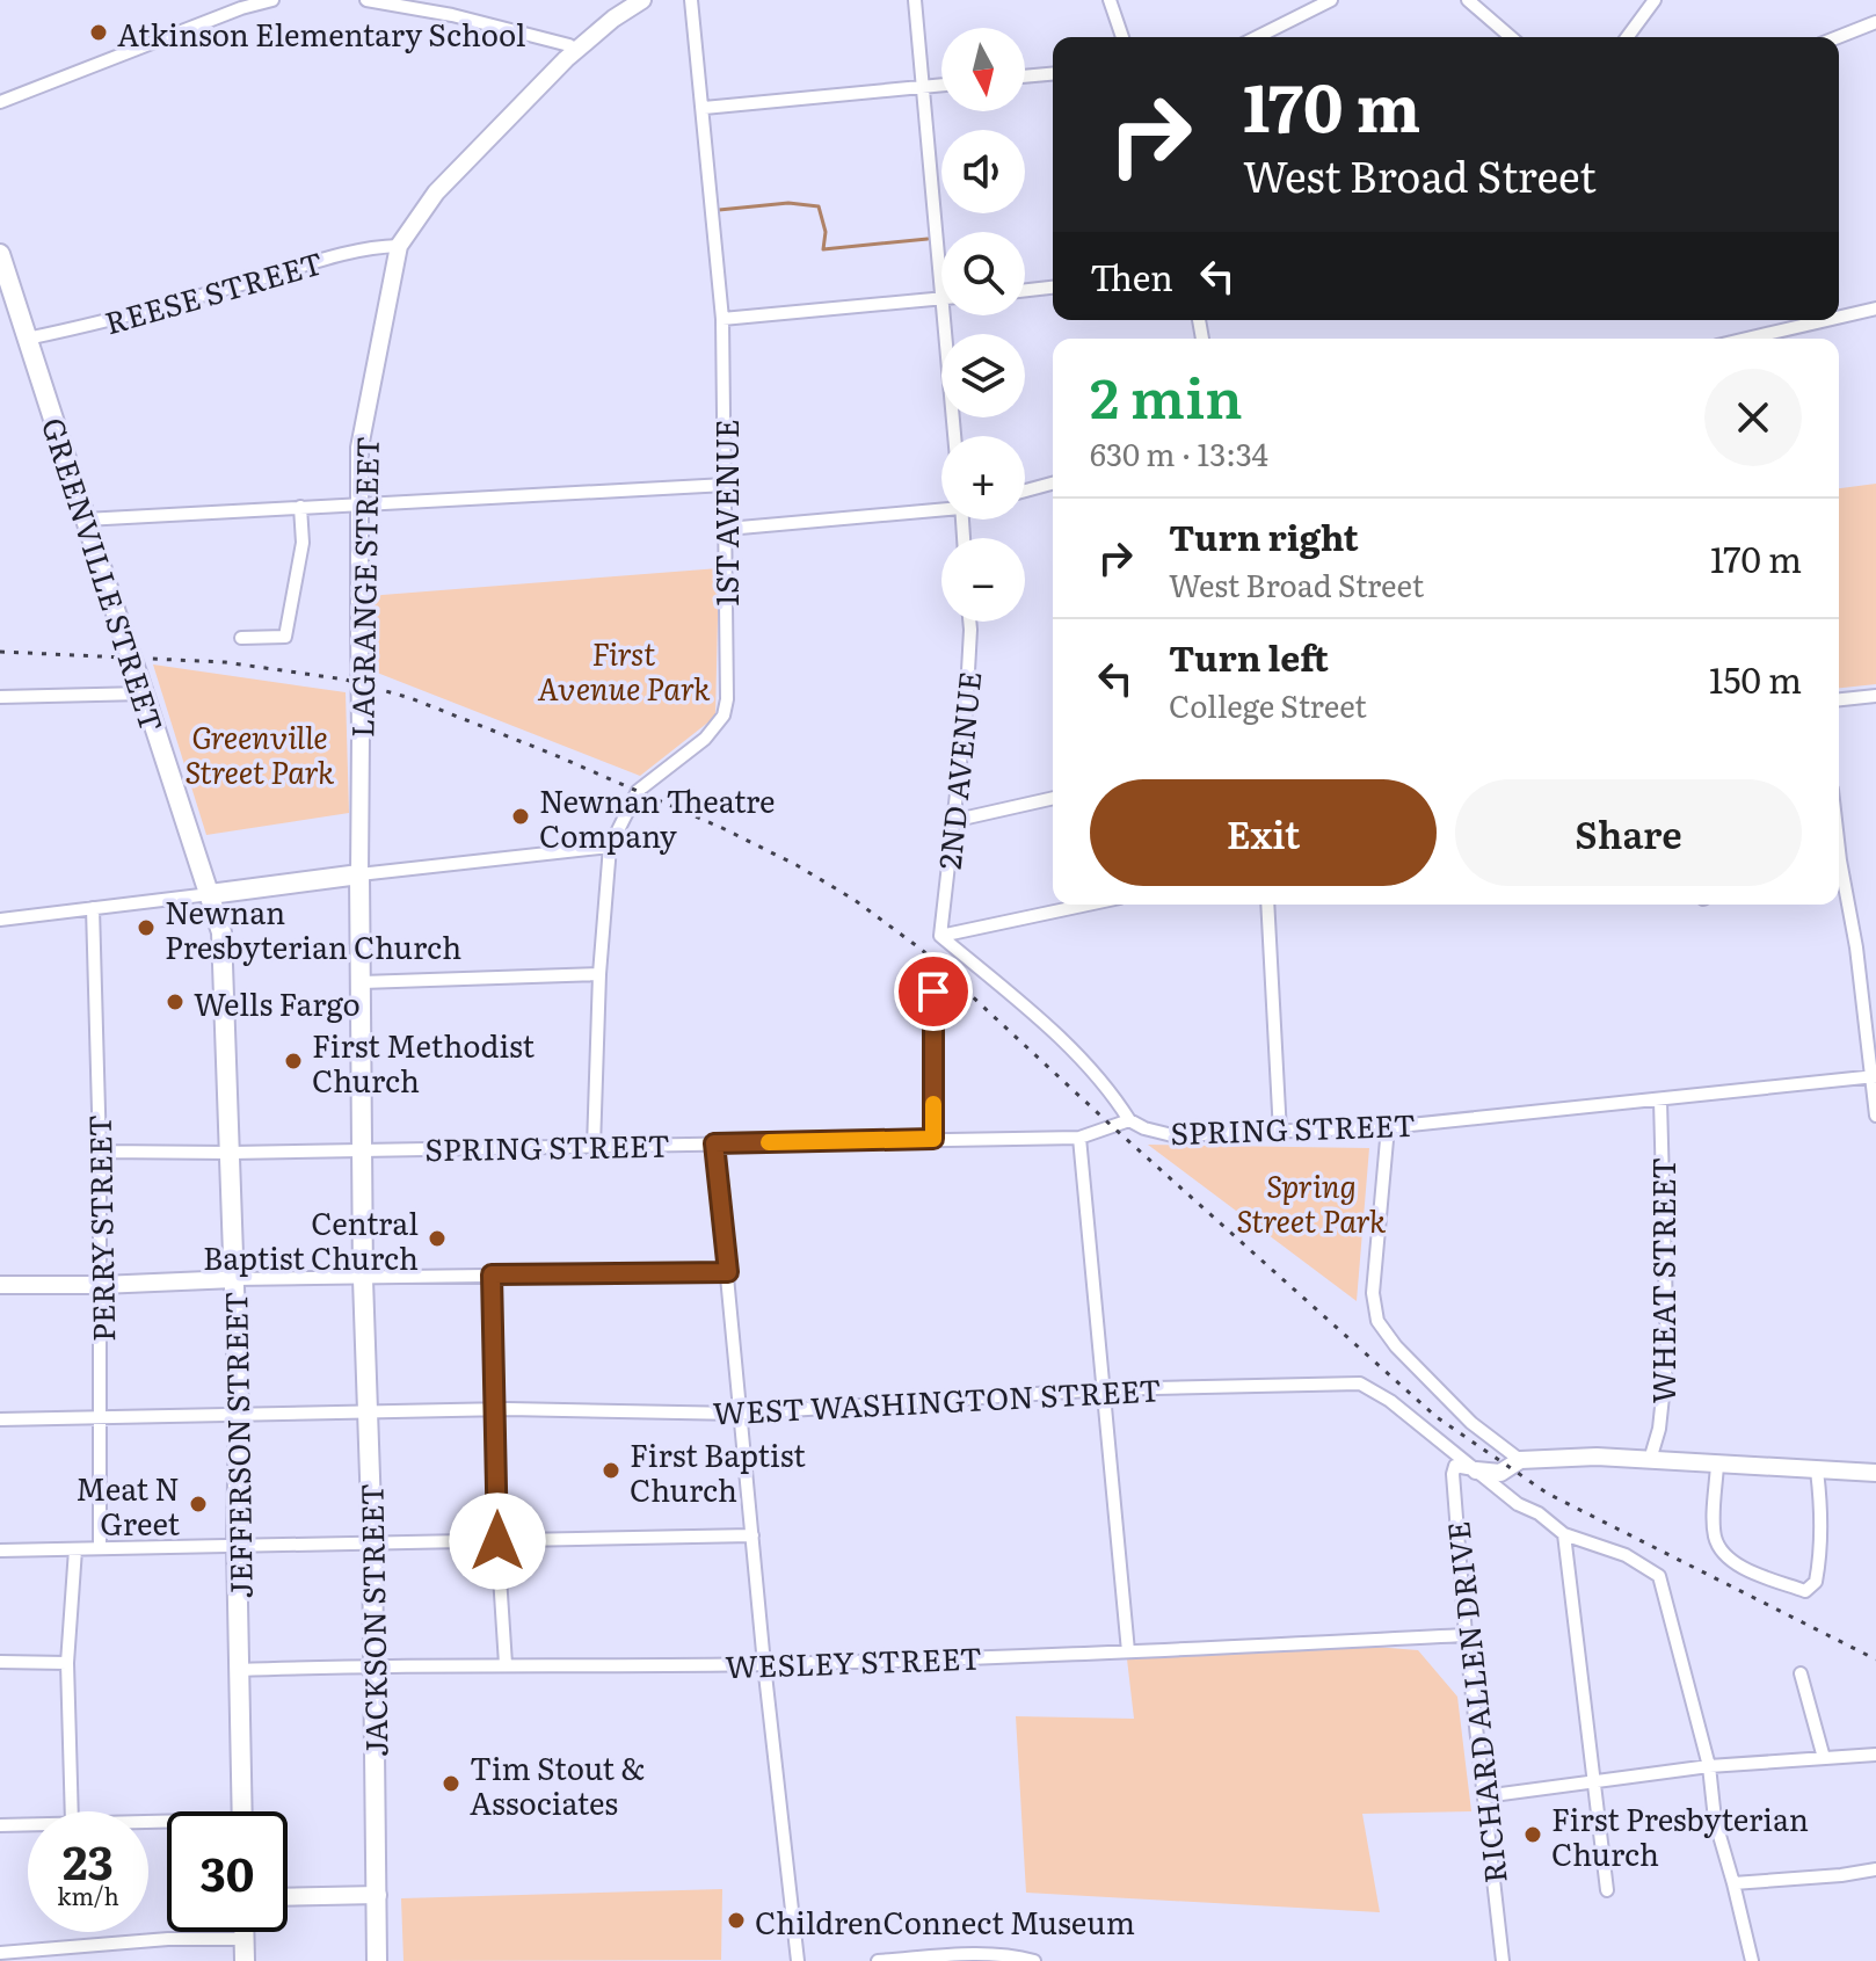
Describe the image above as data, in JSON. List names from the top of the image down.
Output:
{
  "streets": {
    "main road": [
      "GREENVILLE STREET",
      "LAGRANGE STREET",
      "JEFFERSON STREET",
      "JACKSON STREET"
    ],
    "street": [
      "REESE STREET",
      "1ST AVENUE",
      "2ND AVENUE",
      "SPRING STREET",
      "PERRY STREET",
      "WHEAT STREET",
      "WEST WASHINGTON STREET",
      "WESLEY STREET",
      "RICHARD ALLEN DRIVE"
    ]
  },
  "crossings": [
    ["REESE STREET", "GREENVILLE STREET"],
    ["REESE STREET", "LAGRANGE STREET"],
    ["1ST AVENUE", "SPRING STREET"],
    ["GREENVILLE STREET", "JEFFERSON STREET"],
    ["LAGRANGE STREET", "SPRING STREET"],
    ["LAGRANGE STREET", "JACKSON STREET"],
    ["SPRING STREET", "PERRY STREET"],
    ["SPRING STREET", "WHEAT STREET"],
    ["SPRING STREET", "JEFFERSON STREET"],
    ["PERRY STREET", "WEST WASHINGTON STREET"],
    ["WEST WASHINGTON STREET", "JEFFERSON STREET"],
    ["WEST WASHINGTON STREET", "JACKSON STREET"],
    ["WEST WASHINGTON STREET", "RICHARD ALLEN DRIVE"],
    ["JEFFERSON STREET", "WESLEY STREET"],
    ["JACKSON STREET", "WESLEY STREET"],
    ["WESLEY STREET", "RICHARD ALLEN DRIVE"]
  ],
  "parks": ["First Avenue Park", "Greenville Street Park", "Spring Street Park"],
  "places": [
    "Atkinson Elementary School",
    "Newnan Theatre Company",
    "Newnan Presbyterian Church",
    "Wells Fargo",
    "First Methodist Church",
    "Central Baptist Church",
    "First Baptist Church",
    "Meat N Greet",
    "Tim Stout & Associates",
    "First Presbyterian Church",
    "ChildrenConnect Museum"
  ],
  "north": "bottom",
  "page": {
    "map_buttons": ["+", "−"],
    "turn": ["170 m", "West Broad Street"],
    "then": "Then",
    "heading": ["2 min", "630 m · 13:34"],
    "list": [
      {
        "name": "Turn right",
        "note": "West Broad Street",
        "value": "170 m"
      },
      {
        "name": "Turn left",
        "note": "College Street",
        "value": "150 m"
      }
    ],
    "buttons": ["Exit", "Share"],
    "speed": "23 km/h",
    "limit": "30"
  }
}
